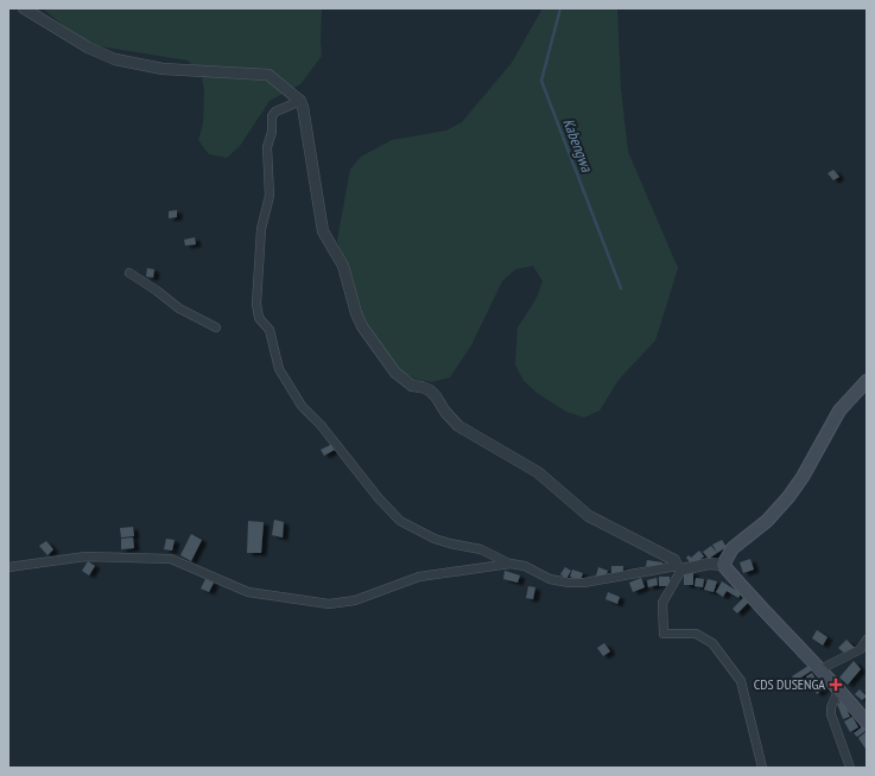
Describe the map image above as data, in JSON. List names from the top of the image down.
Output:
{
  "water": ["Kabengwa"],
  "places": {
    "health": ["CDS DUSENGA"]
  }
}
